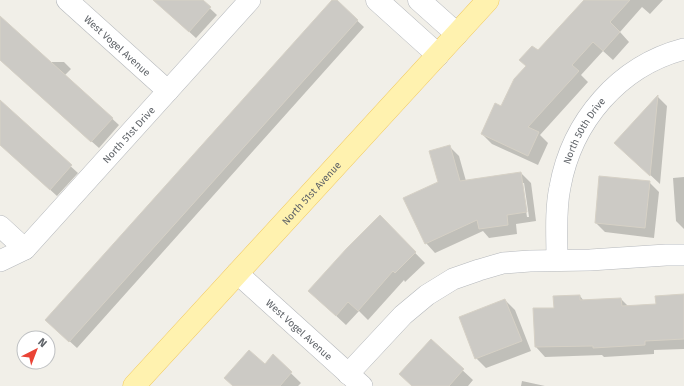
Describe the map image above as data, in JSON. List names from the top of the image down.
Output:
{
  "streets": {
    "main road": ["North 51st Avenue"],
    "street": ["West Vogel Avenue", "North 50th Drive", "North 51st Drive"]
  },
  "crossings": [
    ["West Vogel Avenue", "North 51st Drive"],
    ["West Vogel Avenue", "North 51st Avenue"]
  ],
  "north": "top right"
}
